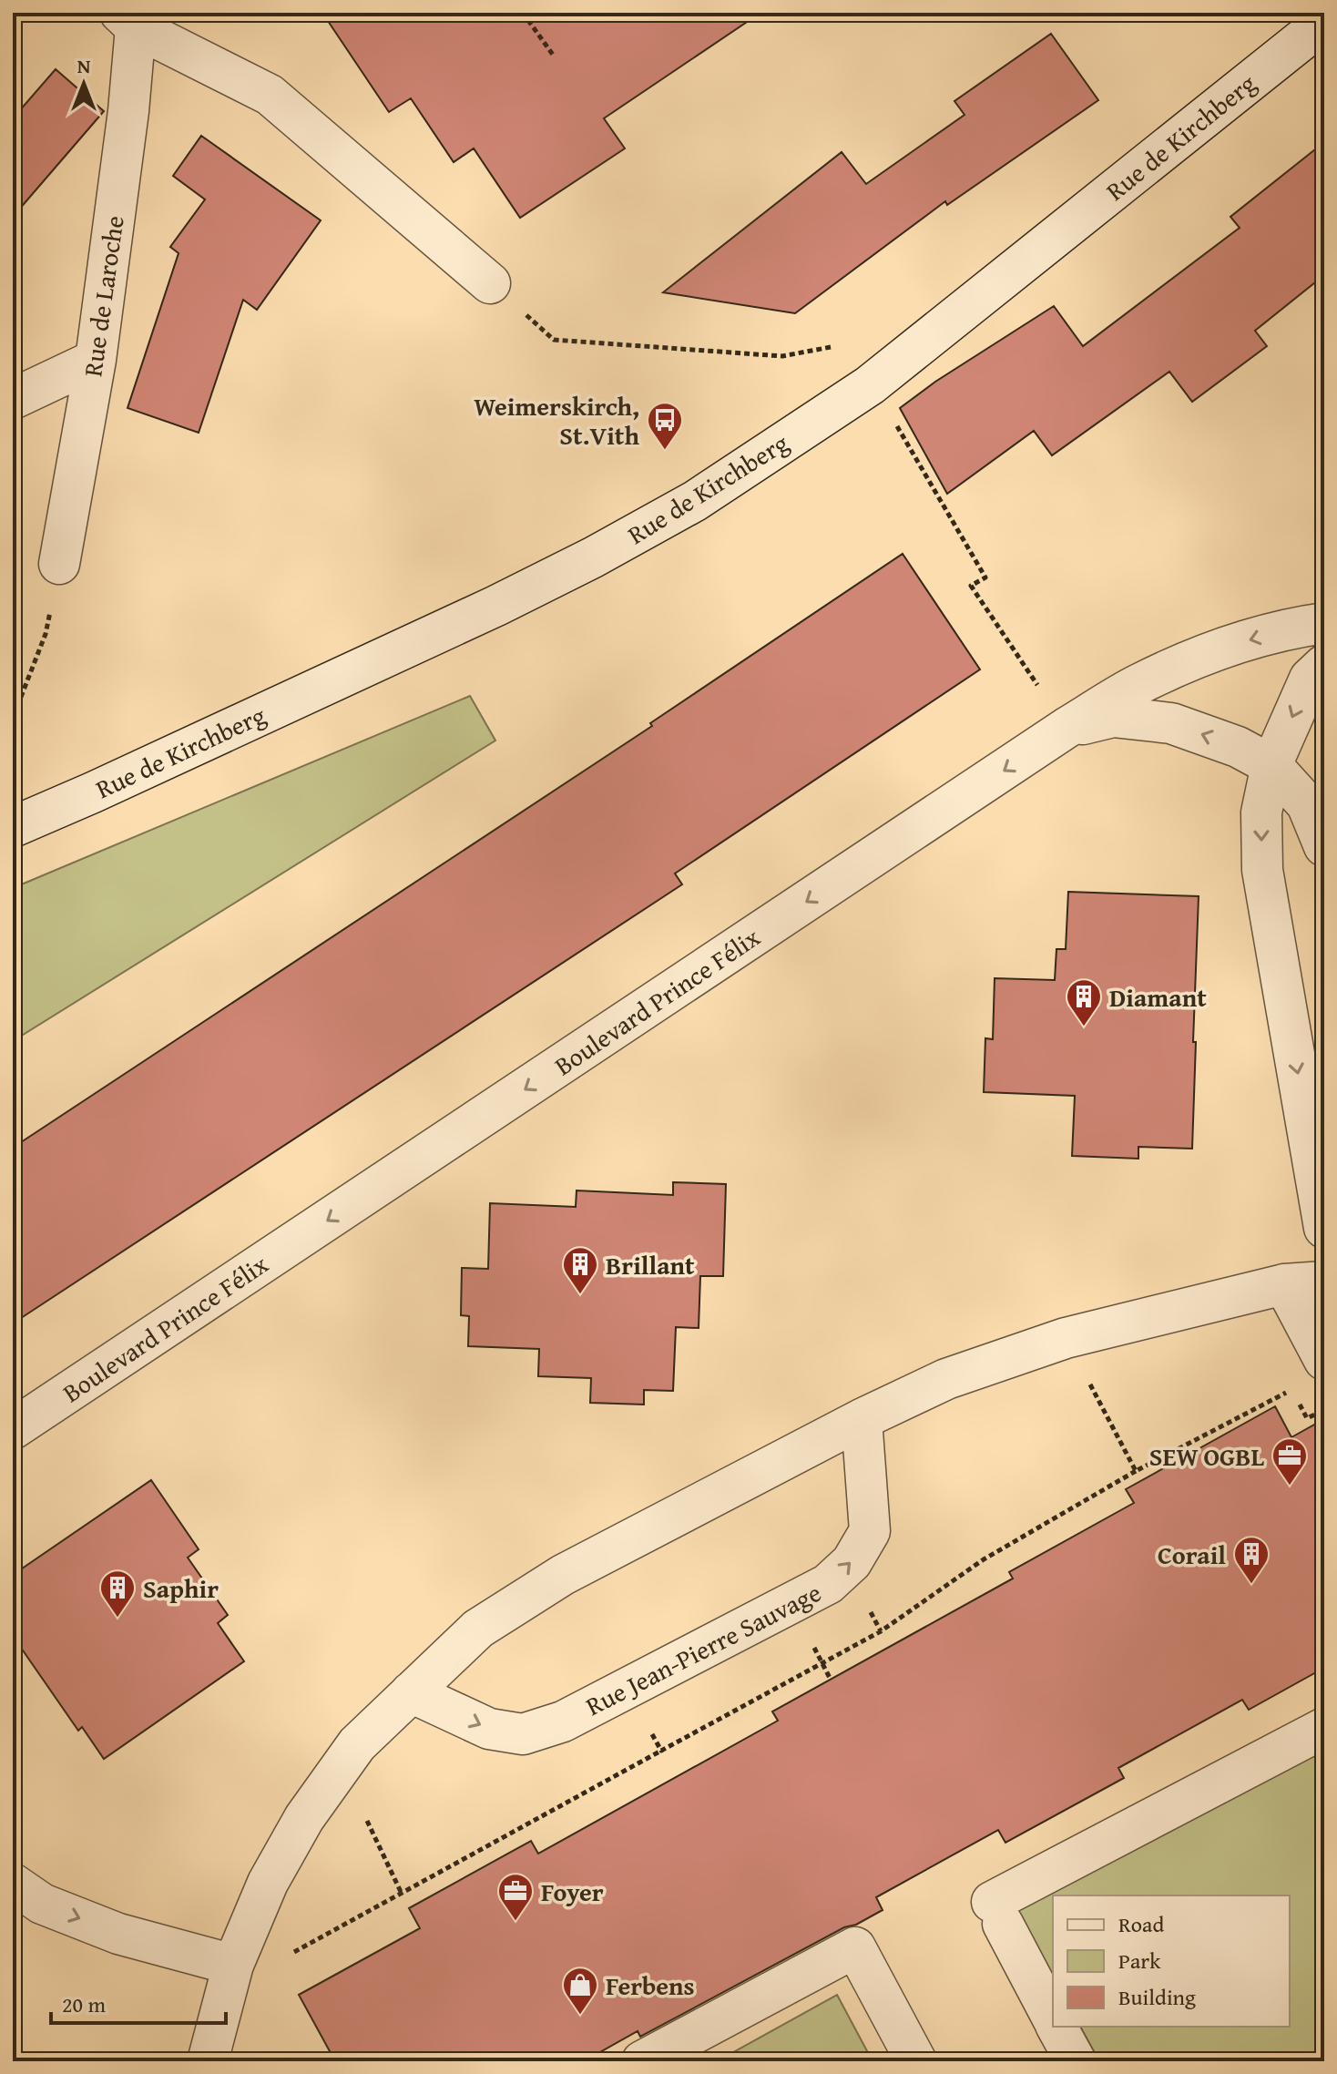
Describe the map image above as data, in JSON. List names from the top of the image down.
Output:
{
  "streets": {
    "street": [
      "Rue de Kirchberg",
      "Rue de Laroche",
      "Boulevard Prince Félix",
      "Rue Jean-Pierre Sauvage"
    ]
  },
  "one_way": ["Boulevard Prince Félix"],
  "places": {
    "bus stop": ["Weimerskirch, St.Vith"],
    "building": [
      "Diamant",
      "Brillant",
      "Corail",
      "Saphir"
    ],
    "office": ["SEW OGBL", "Foyer"],
    "shop": ["Ferbens"]
  },
  "legend": ["Road", "Park", "Building"],
  "scale_bar": "20 m",
  "north": "top"
}
